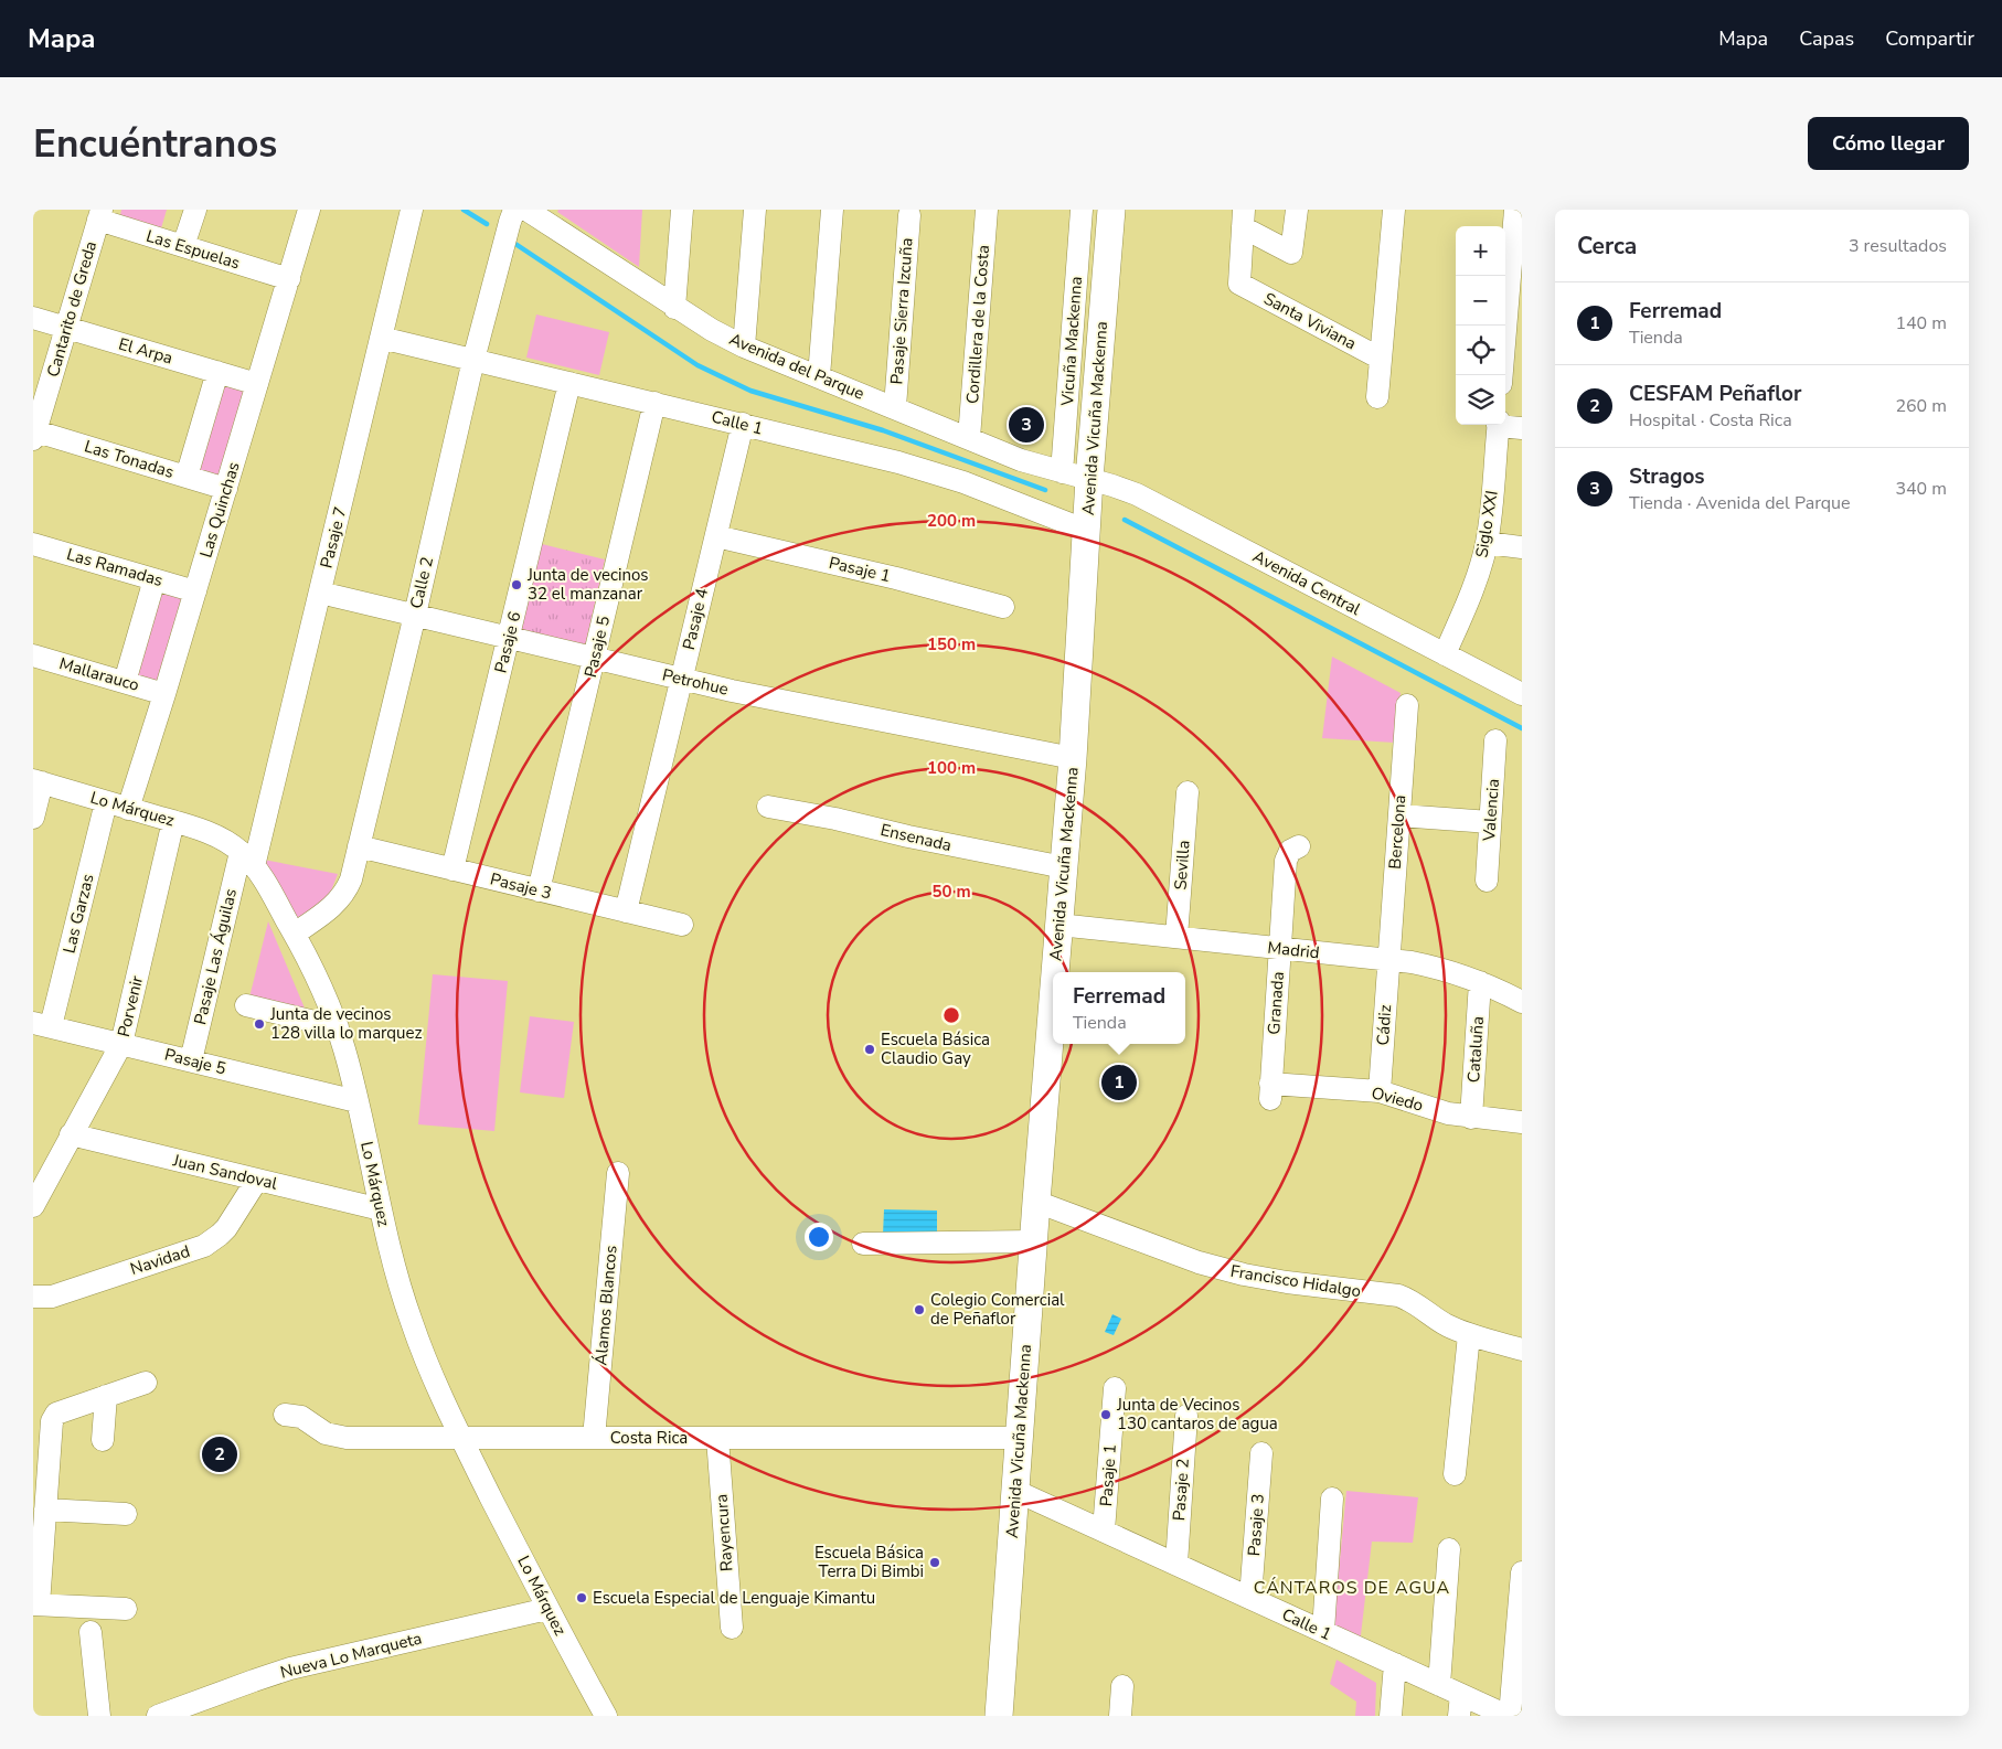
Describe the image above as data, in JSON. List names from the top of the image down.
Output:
{
  "streets": {
    "main road": ["Avenida Vicuña Mackenna"],
    "street": [
      "Las Espuelas",
      "Cantarito de Greda",
      "Pasaje Sierra Izcuña",
      "Santa Viviana",
      "Cordillera de la Costa",
      "Vicuña Mackenna",
      "El Arpa",
      "Avenida del Parque",
      "Calle 1",
      "Las Tonadas",
      "Las Quinchas",
      "Siglo XXI",
      "Pasaje 7",
      "Las Ramadas",
      "Pasaje 1",
      "Calle 2",
      "Avenida Central",
      "Pasaje 4",
      "Pasaje 6",
      "Pasaje 5",
      "Mallarauco",
      "Petrohue",
      "Lo Márquez",
      "Valencia",
      "Bercelona",
      "Ensenada",
      "Sevilla",
      "Pasaje 3",
      "Las Garzas",
      "Madrid",
      "Pasaje Las Águilas",
      "Granada",
      "Porvenir",
      "Cádiz",
      "Cataluña",
      "Oviedo",
      "Juan Sandoval",
      "Navidad",
      "Francisco Hidalgo",
      "Álamos Blancos",
      "Costa Rica",
      "Pasaje 2",
      "Rayencura",
      "Nueva Lo Marqueta"
    ]
  },
  "crossings": [
    ["Las Espuelas", "Cantarito de Greda"],
    ["Las Espuelas", "Las Quinchas"],
    ["Cantarito de Greda", "El Arpa"],
    ["Cantarito de Greda", "Las Tonadas"],
    ["Pasaje Sierra Izcuña", "Avenida del Parque"],
    ["Cordillera de la Costa", "Avenida del Parque"],
    ["Vicuña Mackenna", "Avenida del Parque"],
    ["El Arpa", "Las Quinchas"],
    ["Avenida del Parque", "Avenida Vicuña Mackenna"],
    ["Avenida del Parque", "Avenida Central"],
    ["Avenida Vicuña Mackenna", "Calle 1"],
    ["Avenida Vicuña Mackenna", "Avenida Central"],
    ["Avenida Vicuña Mackenna", "Petrohue"],
    ["Avenida Vicuña Mackenna", "Ensenada"],
    ["Avenida Vicuña Mackenna", "Madrid"],
    ["Avenida Vicuña Mackenna", "Francisco Hidalgo"],
    ["Avenida Vicuña Mackenna", "Costa Rica"],
    ["Calle 1", "Pasaje 7"],
    ["Calle 1", "Pasaje 1"],
    ["Calle 1", "Calle 2"],
    ["Calle 1", "Pasaje 4"],
    ["Calle 1", "Pasaje 6"],
    ["Calle 1", "Pasaje 5"],
    ["Calle 1", "Pasaje 3"],
    ["Calle 1", "Pasaje 2"],
    ["Las Tonadas", "Las Quinchas"],
    ["Las Quinchas", "Las Ramadas"],
    ["Las Quinchas", "Mallarauco"],
    ["Las Quinchas", "Lo Márquez"],
    ["Siglo XXI", "Avenida Central"],
    ["Pasaje 7", "Petrohue"],
    ["Pasaje 7", "Lo Márquez"],
    ["Pasaje 7", "Pasaje Las Águilas"],
    ["Pasaje 1", "Pasaje 4"],
    ["Calle 2", "Petrohue"],
    ["Calle 2", "Lo Márquez"],
    ["Calle 2", "Pasaje 3"],
    ["Pasaje 4", "Petrohue"],
    ["Pasaje 4", "Pasaje 3"],
    ["Pasaje 6", "Petrohue"],
    ["Pasaje 6", "Pasaje 3"],
    ["Pasaje 5", "Petrohue"],
    ["Pasaje 5", "Lo Márquez"],
    ["Pasaje 5", "Pasaje 3"],
    ["Pasaje 5", "Las Garzas"],
    ["Pasaje 5", "Pasaje Las Águilas"],
    ["Pasaje 5", "Porvenir"],
    ["Lo Márquez", "Las Garzas"],
    ["Lo Márquez", "Pasaje Las Águilas"],
    ["Lo Márquez", "Porvenir"],
    ["Lo Márquez", "Juan Sandoval"],
    ["Lo Márquez", "Costa Rica"],
    ["Lo Márquez", "Nueva Lo Marqueta"],
    ["Bercelona", "Madrid"],
    ["Bercelona", "Cádiz"],
    ["Sevilla", "Madrid"],
    ["Madrid", "Granada"],
    ["Madrid", "Cádiz"],
    ["Madrid", "Cataluña"],
    ["Granada", "Oviedo"],
    ["Porvenir", "Juan Sandoval"],
    ["Cádiz", "Oviedo"],
    ["Cataluña", "Oviedo"],
    ["Juan Sandoval", "Navidad"],
    ["Álamos Blancos", "Costa Rica"],
    ["Costa Rica", "Rayencura"]
  ],
  "districts": ["CÁNTAROS DE AGUA"],
  "places": [
    "Junta de vecinos 32 el manzanar",
    "Junta de vecinos 128 villa lo marquez",
    "Escuela Básica Claudio Gay",
    "Colegio Comercial de Peñaflor",
    "Junta de Vecinos 130 cantaros de agua",
    "Escuela Básica Terra Di Bimbi",
    "Escuela Especial de Lenguaje Kimantu"
  ],
  "page": {
    "header": "Mapa",
    "nav": ["Mapa", "Capas", "Compartir"],
    "buttons": "Cómo llegar",
    "title": "Encuéntranos",
    "heading": ["Cerca", "3 resultados"],
    "map_buttons": ["+", "−"],
    "list": [
      {
        "mark": "1",
        "name": "Ferremad",
        "note": "Tienda",
        "value": "140 m"
      },
      {
        "mark": "2",
        "name": "CESFAM Peñaflor",
        "note": "Hospital · Costa Rica",
        "value": "260 m"
      },
      {
        "mark": "3",
        "name": "Stragos",
        "note": "Tienda · Avenida del Parque",
        "value": "340 m"
      }
    ],
    "pins": ["3", "1", "2"],
    "popup": ["Ferremad", "Tienda"]
  },
  "rings": [
    "200 m",
    "150 m",
    "100 m",
    "50 m"
  ]
}
